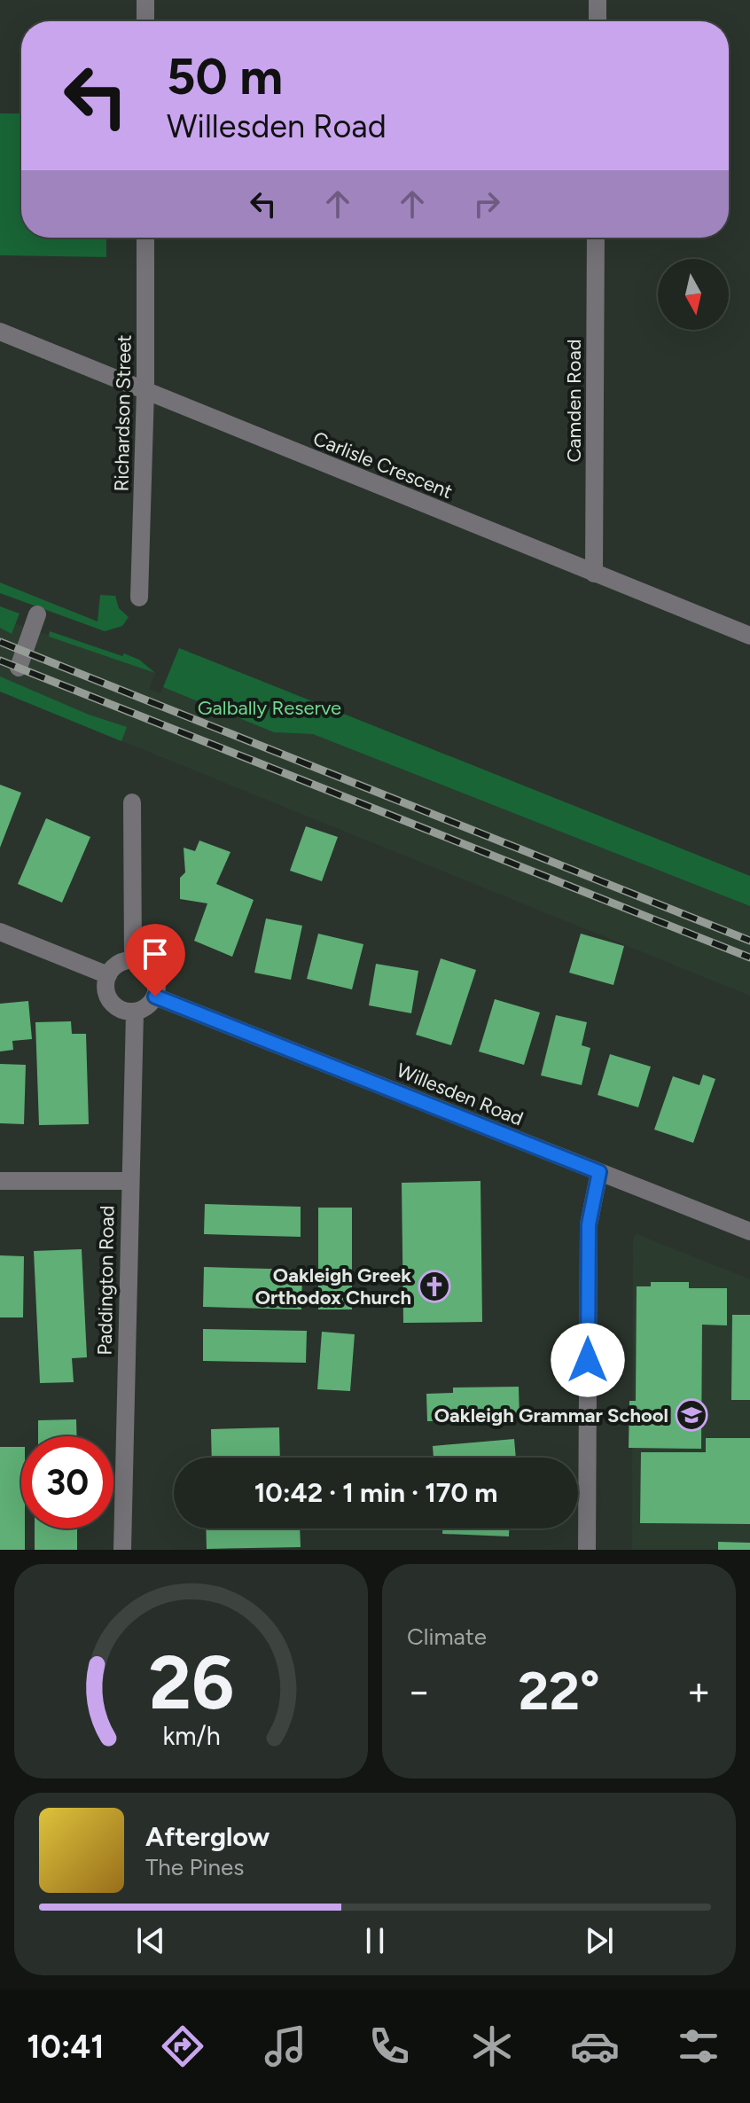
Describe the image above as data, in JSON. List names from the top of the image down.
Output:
{
  "streets": {
    "street": [
      "Camden Road",
      "Richardson Street",
      "Carlisle Crescent",
      "Willesden Road",
      "Paddington Road"
    ]
  },
  "crossings": [
    ["Camden Road", "Carlisle Crescent"],
    ["Richardson Street", "Carlisle Crescent"],
    ["Willesden Road", "Paddington Road"]
  ],
  "parks": ["Galbally Reserve"],
  "places": {
    "church": ["Oakleigh Greek Orthodox Church"],
    "school or university": ["Oakleigh Grammar School"]
  },
  "north": "bottom",
  "page": {
    "turn": ["50 m", "Willesden Road"],
    "limit": "30",
    "trip": "10:42 · 1 min · 170 m",
    "tile": "Climate",
    "heat": ["−", "22°", "+"],
    "song": ["Afterglow", "The Pines"],
    "tabs": "10:41",
    "gauge": ["26", "km/h"]
  }
}
